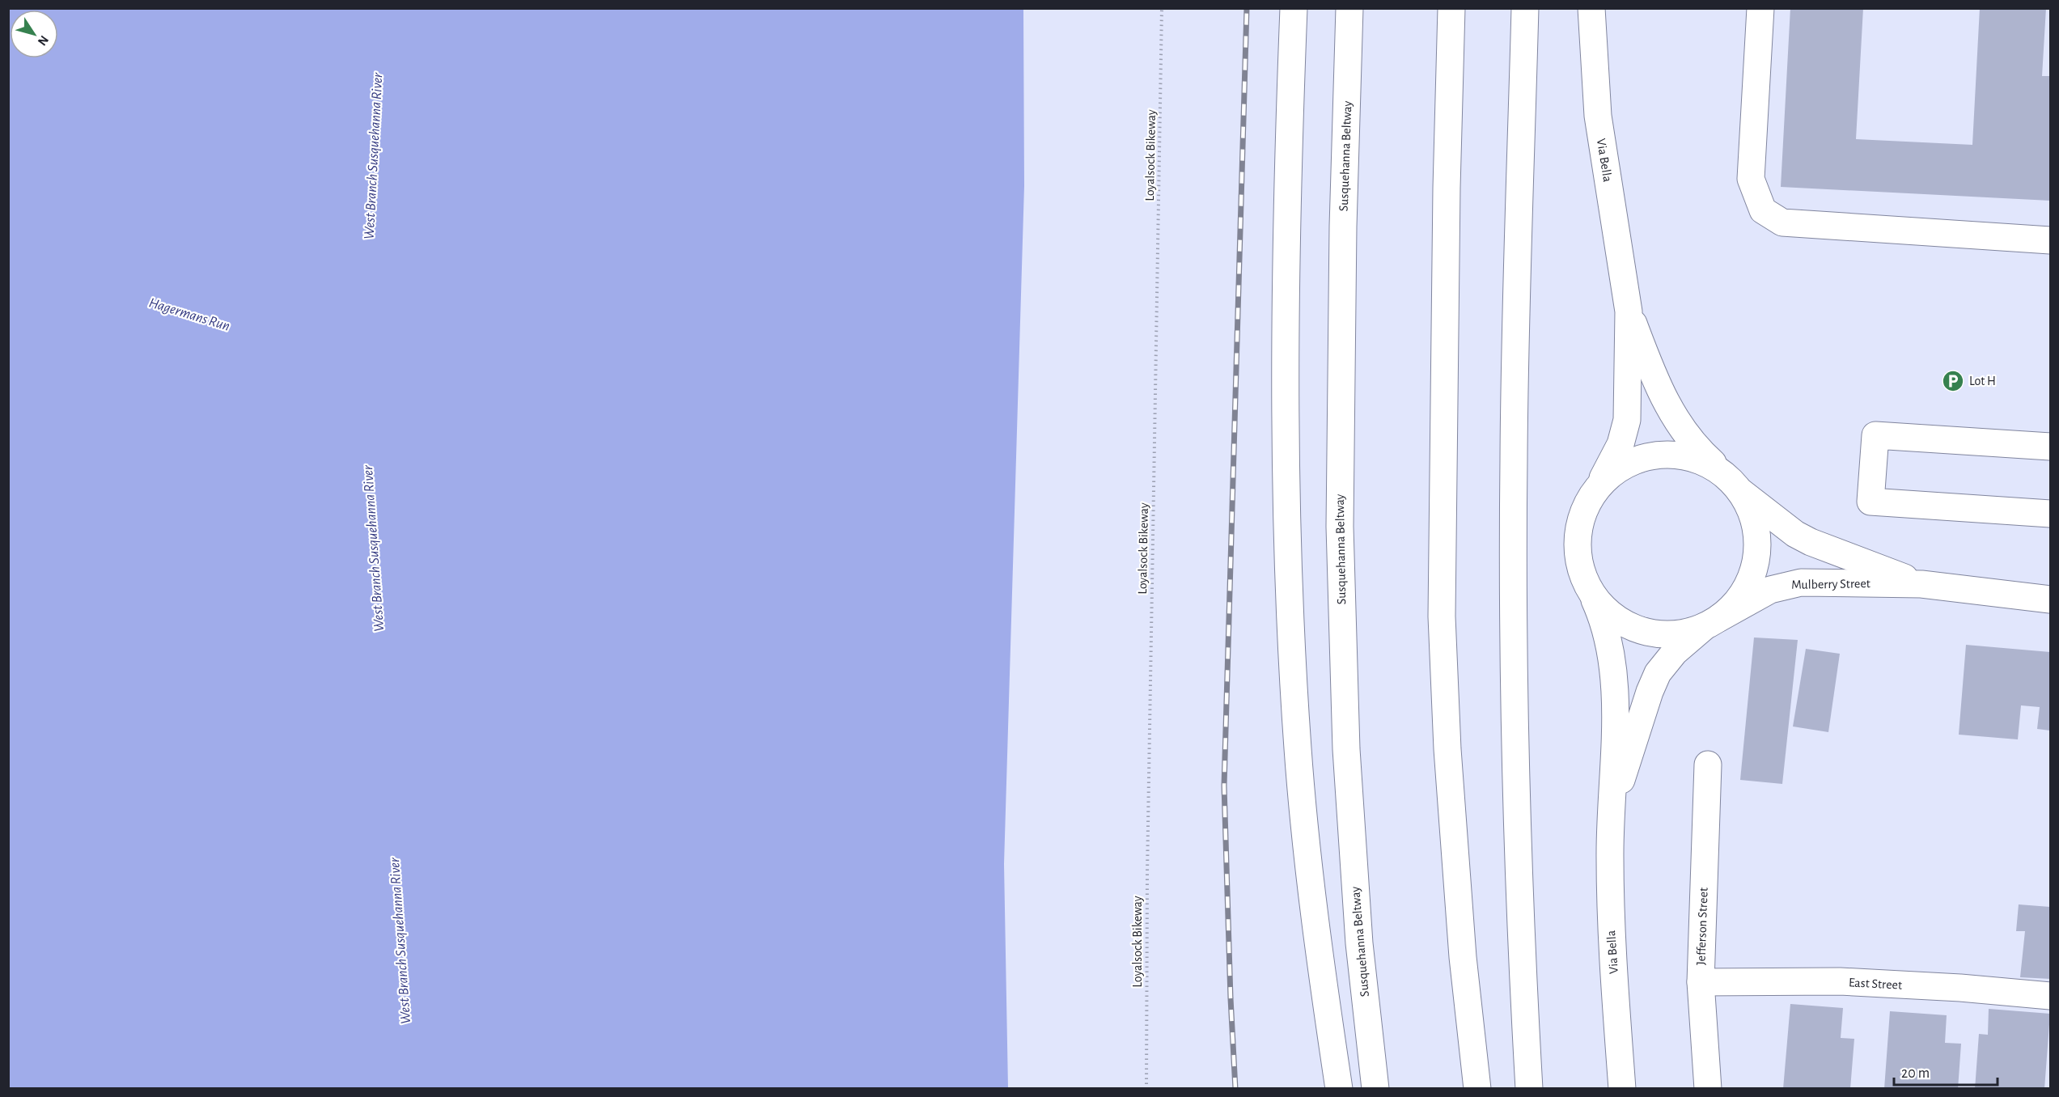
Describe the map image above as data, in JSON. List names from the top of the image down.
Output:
{
  "streets": {
    "main road": [
      "Susquehanna Beltway",
      "Via Bella",
      "Mulberry Street",
      "Jefferson Street",
      "East Street"
    ],
    "path": ["Loyalsock Bikeway"]
  },
  "crossings": [
    ["Via Bella", "Mulberry Street"],
    ["Jefferson Street", "East Street"]
  ],
  "water": ["West Branch Susquehanna River", "Hagermans Run"],
  "places": {
    "parking": ["Lot H"]
  },
  "scale_bar": "20 m",
  "north": "bottom right"
}
